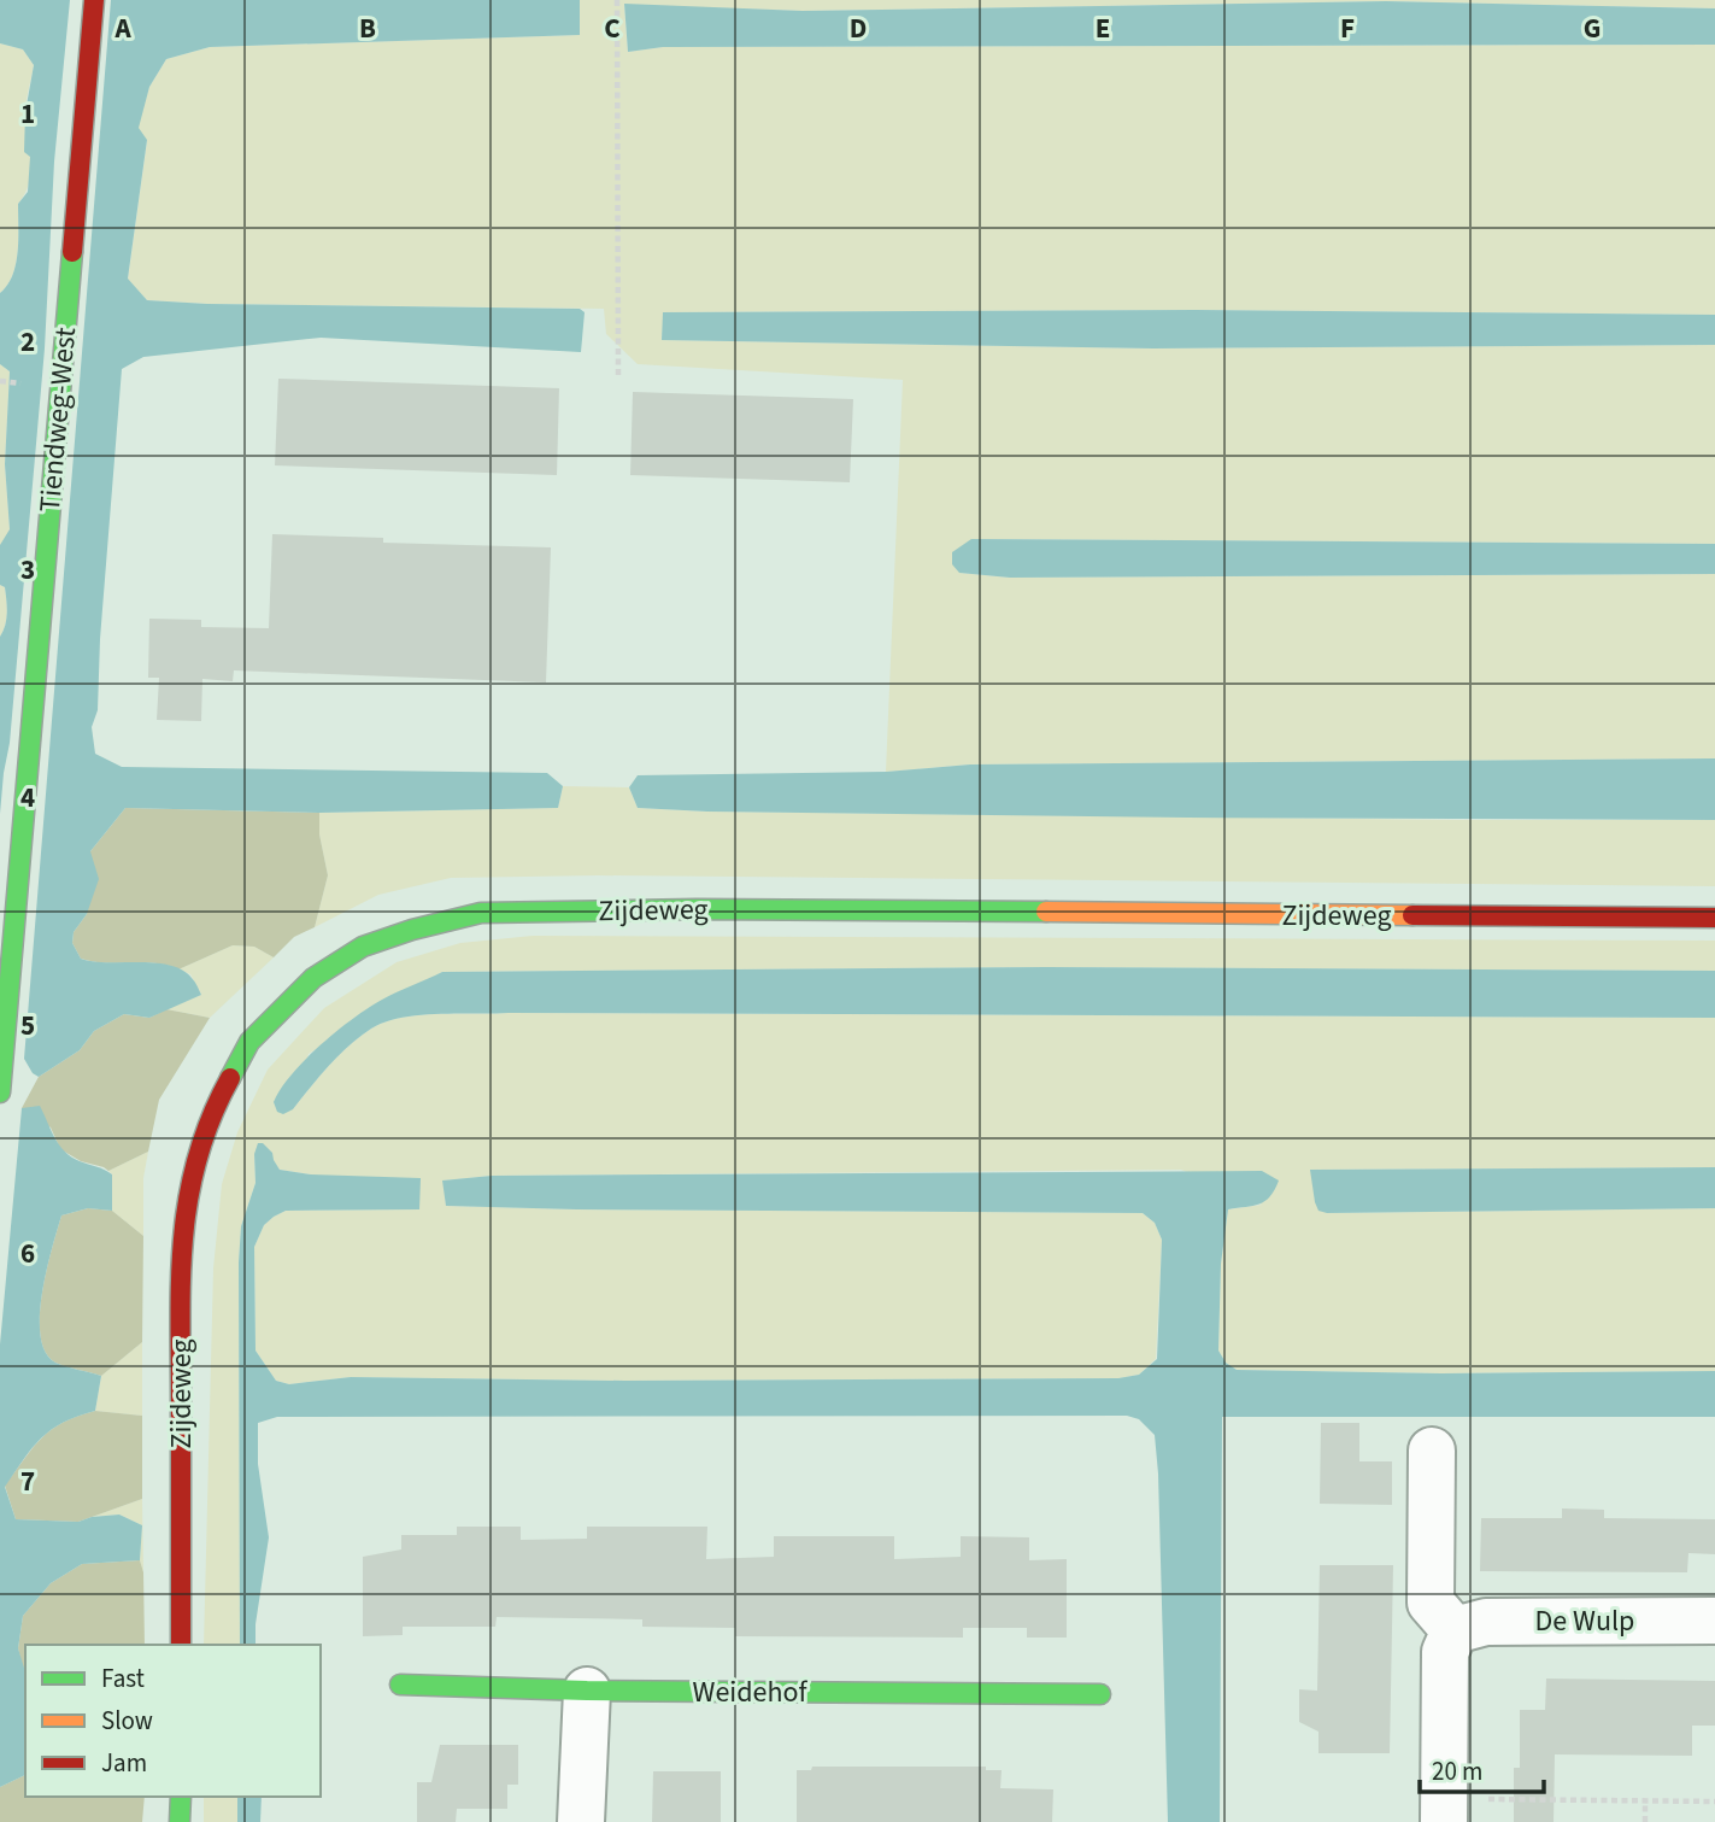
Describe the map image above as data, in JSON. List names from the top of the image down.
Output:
{
  "streets": {
    "main road": ["Tiendweg-West", "Zijdeweg", "Weidehof"],
    "street": ["De Wulp"]
  },
  "legend": ["Fast", "Slow", "Jam"],
  "scale_bar": "20 m",
  "grid": {
    "columns": [
      "A",
      "B",
      "C",
      "D",
      "E",
      "F",
      "G"
    ],
    "rows": [
      "1",
      "2",
      "3",
      "4",
      "5",
      "6",
      "7"
    ]
  }
}
